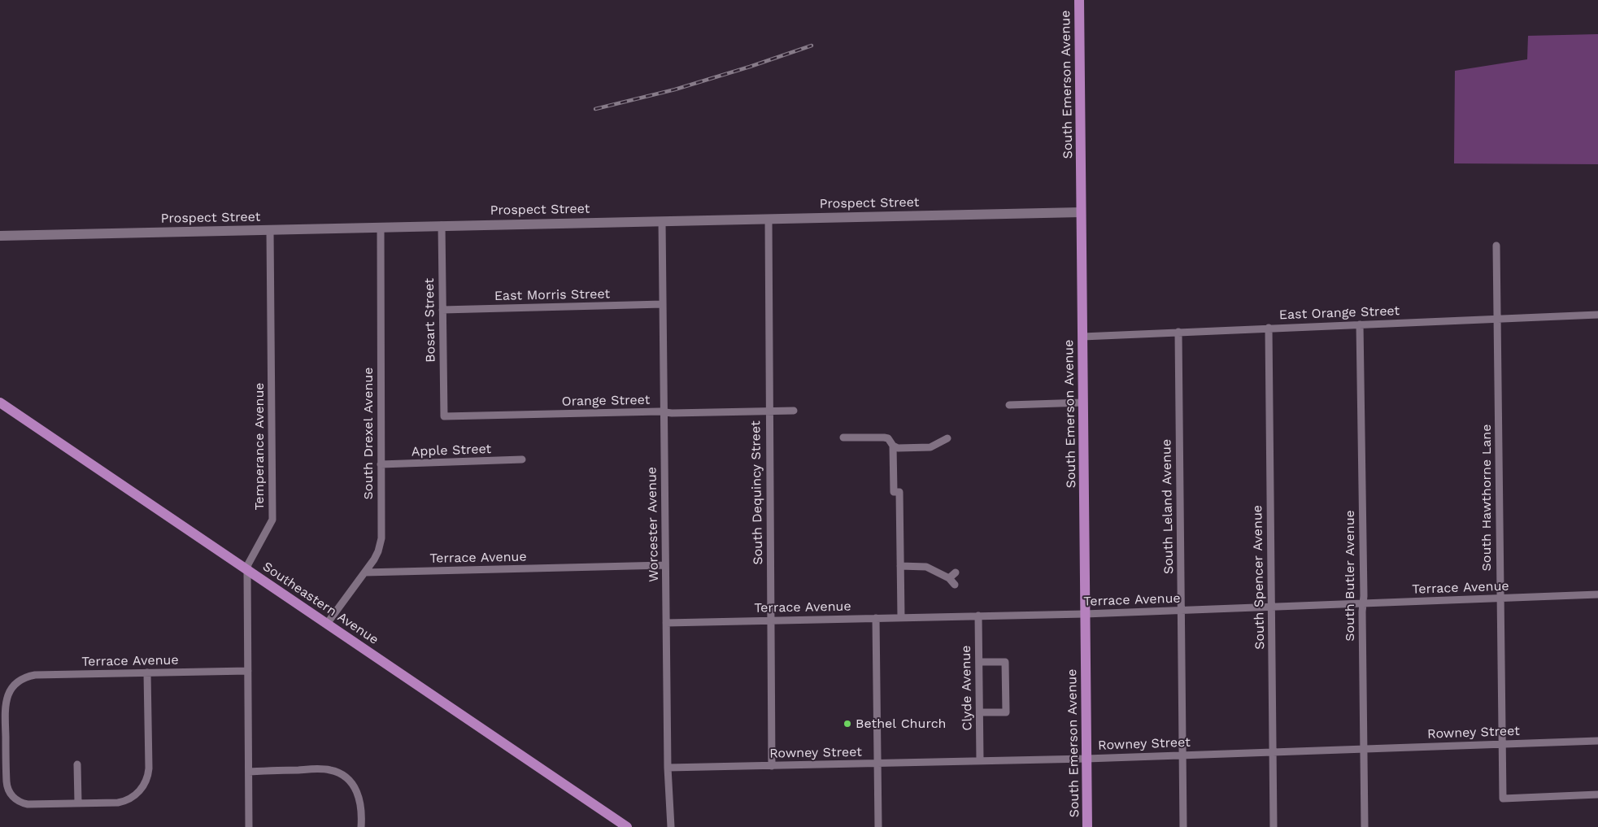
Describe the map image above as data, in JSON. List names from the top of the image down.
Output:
{
  "streets": {
    "main road": ["South Emerson Avenue", "Prospect Street", "Southeastern Avenue"],
    "street": [
      "East Morris Street",
      "East Orange Street",
      "Bosart Street",
      "Orange Street",
      "South Drexel Avenue",
      "Temperance Avenue",
      "Apple Street",
      "South Dequincy Street",
      "South Hawthorne Lane",
      "South Leland Avenue",
      "Worcester Avenue",
      "Terrace Avenue",
      "South Butler Avenue",
      "South Spencer Avenue",
      "Clyde Avenue",
      "Rowney Street"
    ]
  },
  "crossings": [
    ["South Emerson Avenue", "Prospect Street"],
    ["South Emerson Avenue", "East Orange Street"],
    ["South Emerson Avenue", "Terrace Avenue"],
    ["South Emerson Avenue", "Rowney Street"],
    ["Prospect Street", "Bosart Street"],
    ["Prospect Street", "South Drexel Avenue"],
    ["Prospect Street", "Temperance Avenue"],
    ["Prospect Street", "South Dequincy Street"],
    ["Prospect Street", "Worcester Avenue"],
    ["East Morris Street", "Bosart Street"],
    ["East Morris Street", "Worcester Avenue"],
    ["East Orange Street", "South Hawthorne Lane"],
    ["East Orange Street", "South Leland Avenue"],
    ["East Orange Street", "South Butler Avenue"],
    ["East Orange Street", "South Spencer Avenue"],
    ["Bosart Street", "Orange Street"],
    ["Orange Street", "South Dequincy Street"],
    ["Orange Street", "Worcester Avenue"],
    ["South Drexel Avenue", "Apple Street"],
    ["South Drexel Avenue", "Terrace Avenue"],
    ["South Drexel Avenue", "Southeastern Avenue"],
    ["Temperance Avenue", "Terrace Avenue"],
    ["Temperance Avenue", "Southeastern Avenue"],
    ["South Dequincy Street", "Terrace Avenue"],
    ["South Dequincy Street", "Rowney Street"],
    ["South Hawthorne Lane", "Terrace Avenue"],
    ["South Hawthorne Lane", "Rowney Street"],
    ["South Leland Avenue", "Terrace Avenue"],
    ["South Leland Avenue", "Rowney Street"],
    ["Worcester Avenue", "Terrace Avenue"],
    ["Worcester Avenue", "Rowney Street"],
    ["Terrace Avenue", "South Butler Avenue"],
    ["Terrace Avenue", "South Spencer Avenue"],
    ["Terrace Avenue", "Clyde Avenue"],
    ["South Butler Avenue", "Rowney Street"],
    ["South Spencer Avenue", "Rowney Street"],
    ["Clyde Avenue", "Rowney Street"]
  ],
  "places": ["Bethel Church"]
}
